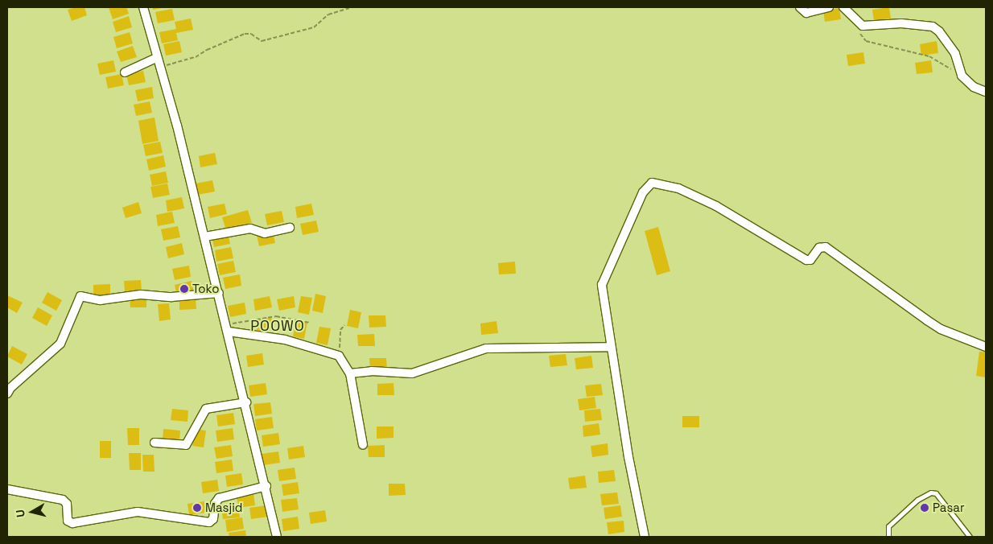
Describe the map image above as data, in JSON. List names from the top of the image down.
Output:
{
  "districts": ["POOWO"],
  "places": ["Toko", "Masjid", "Pasar"],
  "north": "left"
}
